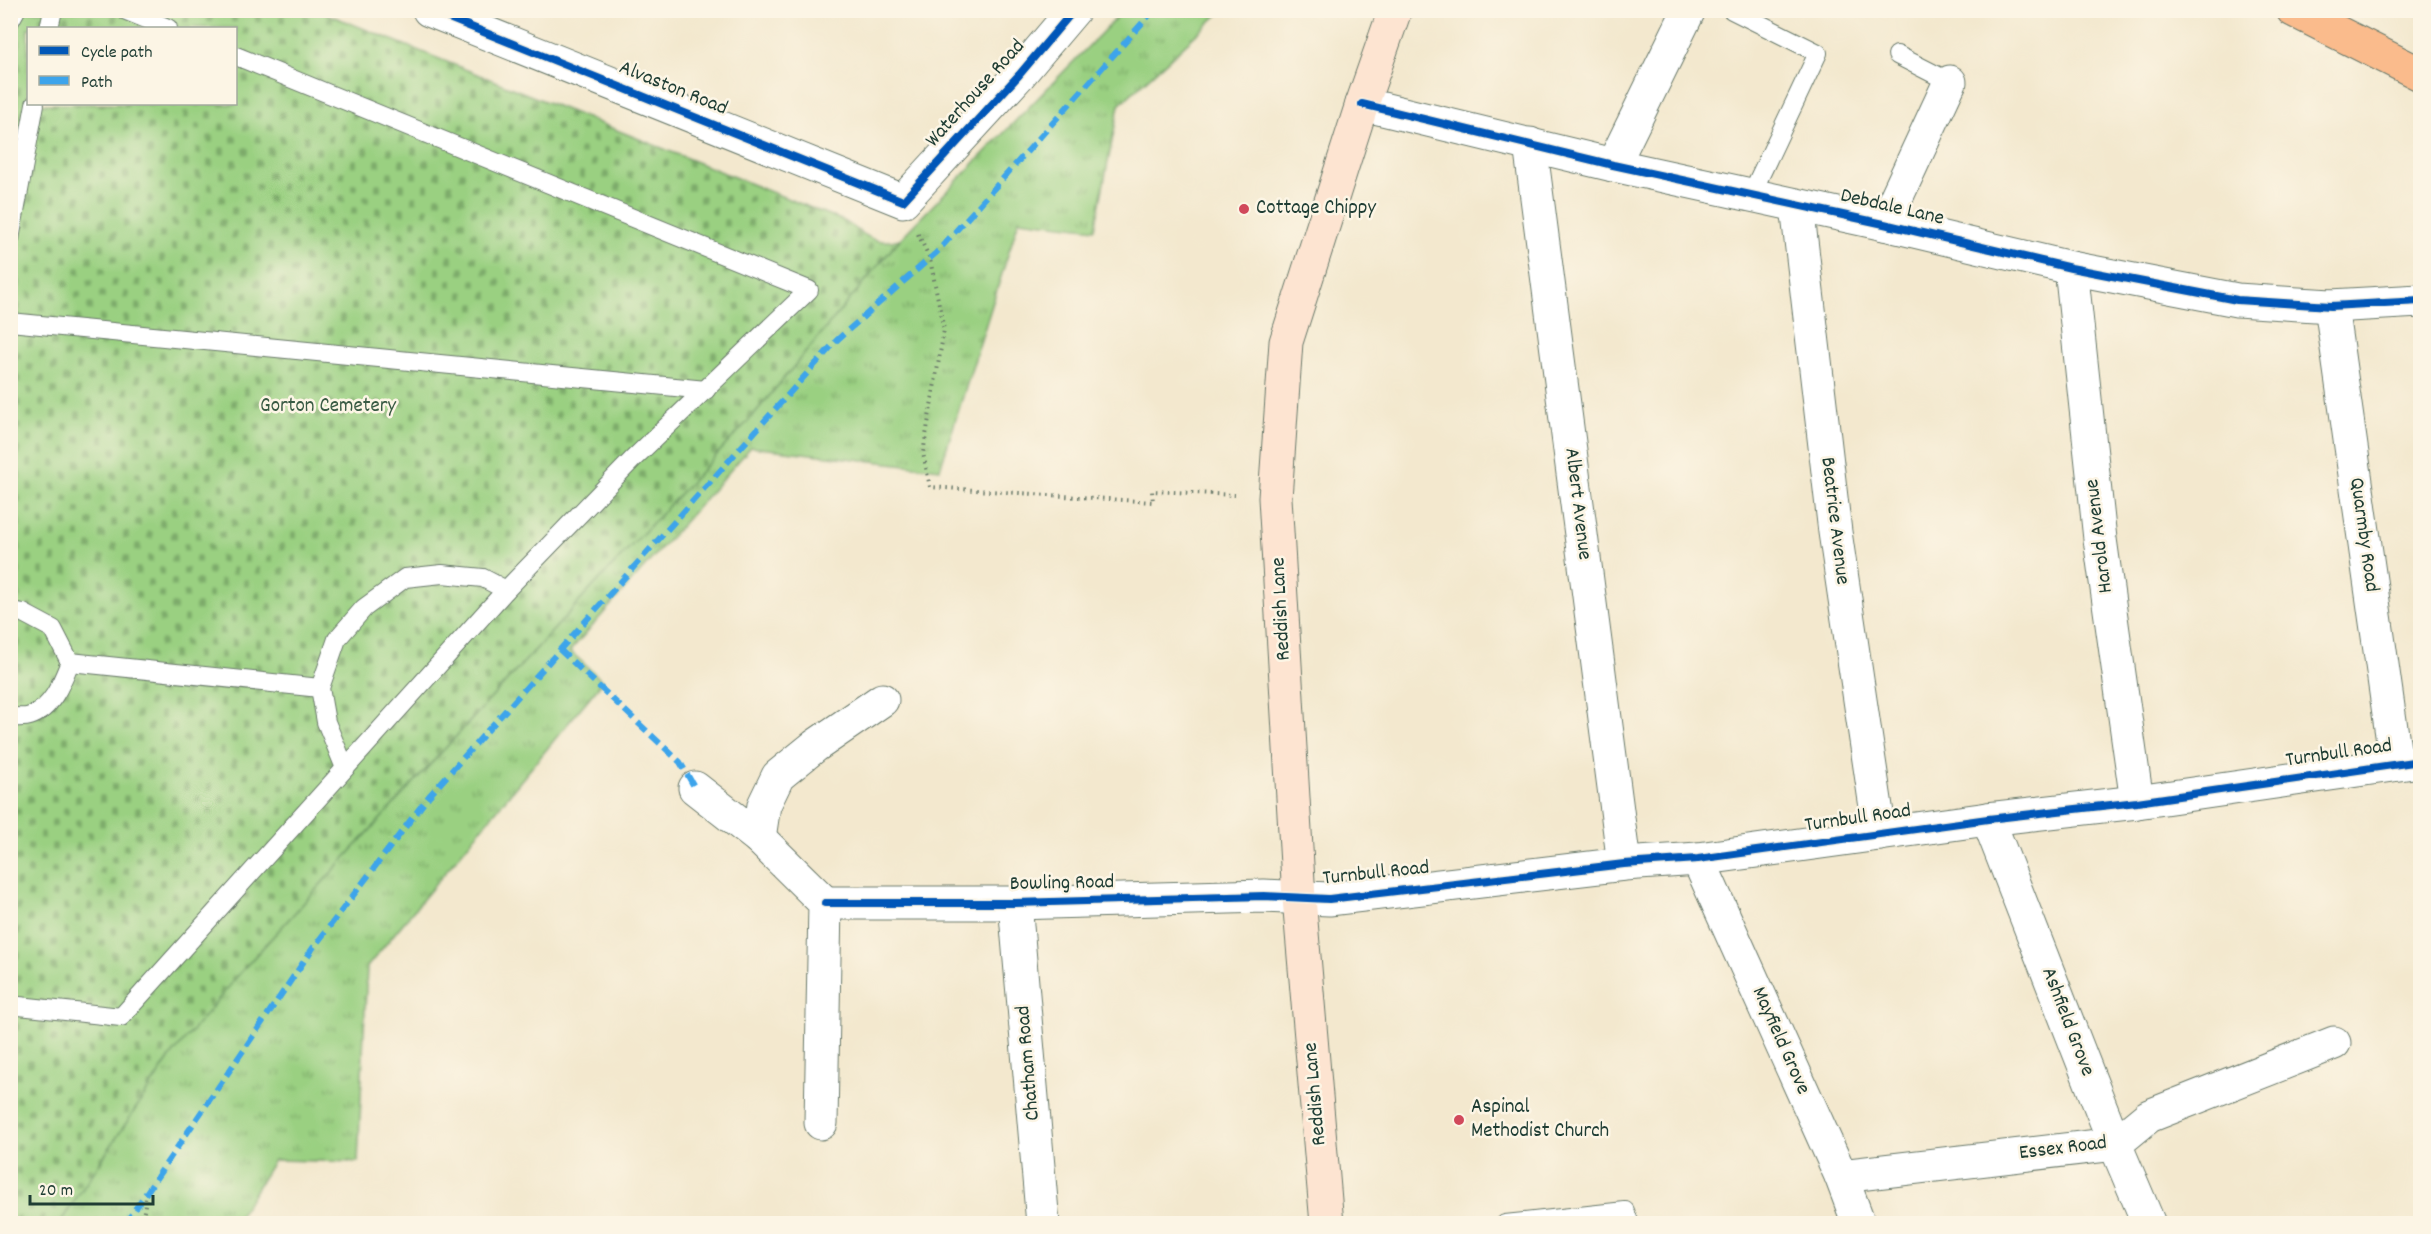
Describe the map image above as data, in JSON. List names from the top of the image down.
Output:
{
  "streets": {
    "main road": ["Reddish Lane"],
    "street": [
      "Alvaston Road",
      "Waterhouse Road",
      "Debdale Lane",
      "Albert Avenue",
      "Beatrice Avenue",
      "Quarmby Road",
      "Harold Avenue",
      "Turnbull Road",
      "Bowling Road",
      "Ashfield Grove",
      "Mayfield Grove",
      "Chatham Road",
      "Essex Road"
    ]
  },
  "crossings": [
    ["Alvaston Road", "Waterhouse Road"],
    ["Debdale Lane", "Albert Avenue"],
    ["Debdale Lane", "Beatrice Avenue"],
    ["Debdale Lane", "Quarmby Road"],
    ["Debdale Lane", "Harold Avenue"],
    ["Debdale Lane", "Reddish Lane"],
    ["Albert Avenue", "Turnbull Road"],
    ["Beatrice Avenue", "Turnbull Road"],
    ["Quarmby Road", "Turnbull Road"],
    ["Harold Avenue", "Turnbull Road"],
    ["Reddish Lane", "Turnbull Road"],
    ["Reddish Lane", "Bowling Road"],
    ["Turnbull Road", "Bowling Road"],
    ["Turnbull Road", "Ashfield Grove"],
    ["Turnbull Road", "Mayfield Grove"],
    ["Bowling Road", "Chatham Road"],
    ["Ashfield Grove", "Essex Road"],
    ["Mayfield Grove", "Essex Road"]
  ],
  "parks": ["Gorton Cemetery"],
  "places": ["Cottage Chippy", "Aspinal Methodist Church"],
  "legend": ["Cycle path", "Path"],
  "scale_bar": "20 m"
}
